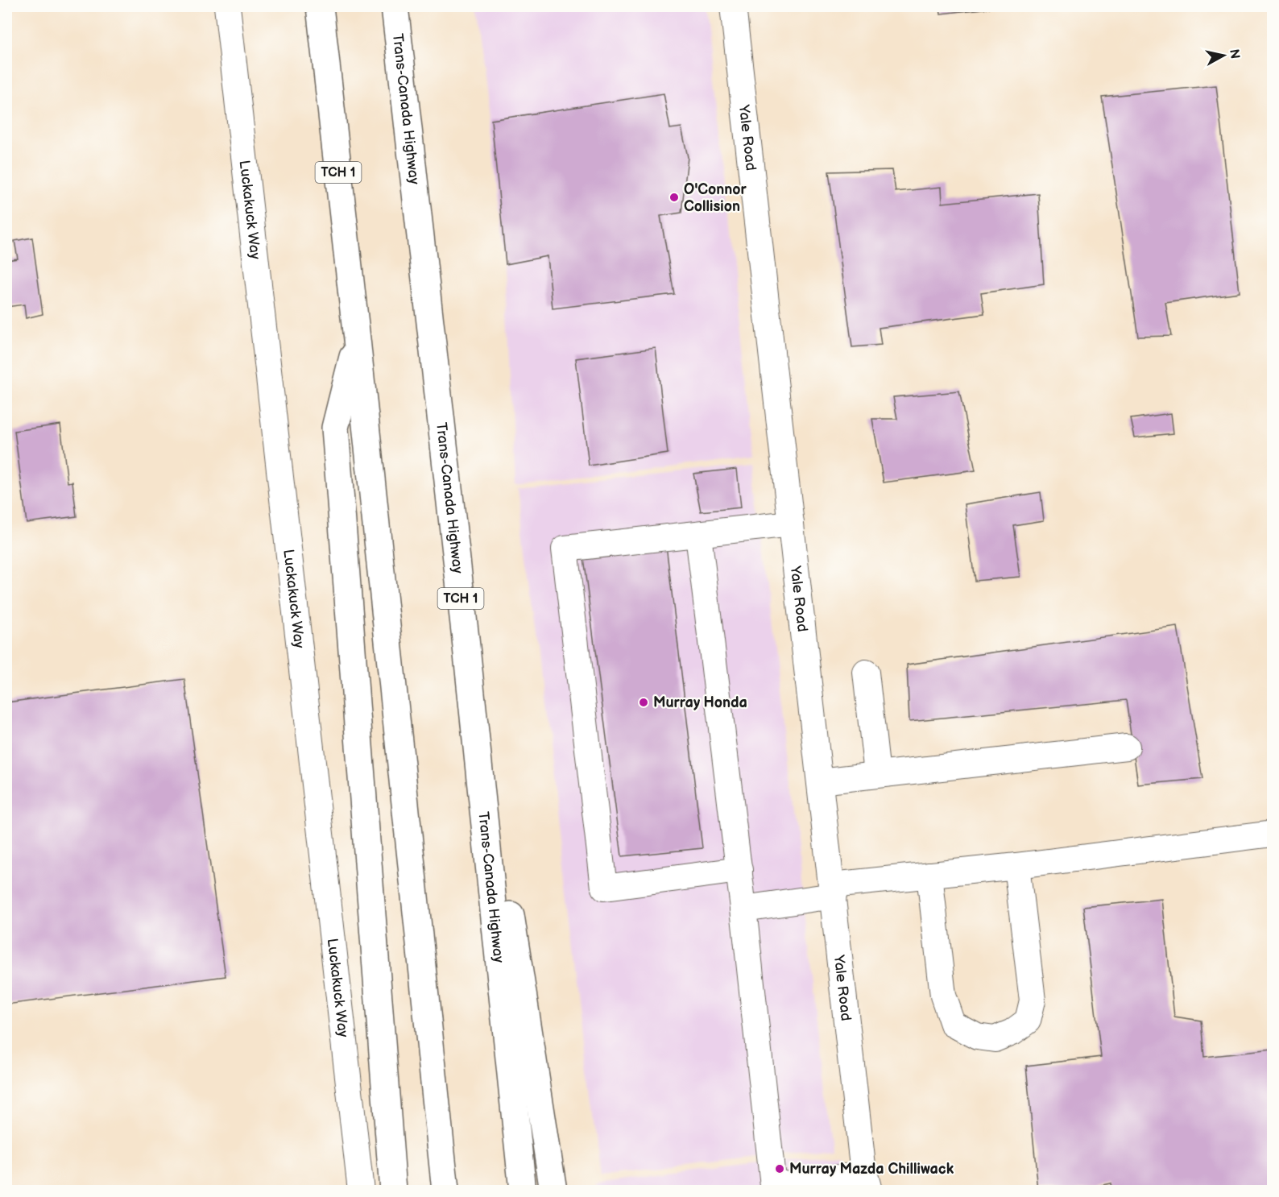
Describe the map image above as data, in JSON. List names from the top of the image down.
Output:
{
  "streets": {
    "highway": ["Trans-Canada Highway", "TCH 1"],
    "street": ["Yale Road", "Luckakuck Way"]
  },
  "places": ["O'Connor Collision", "Murray Honda", "Murray Mazda Chilliwack"],
  "north": "right"
}
